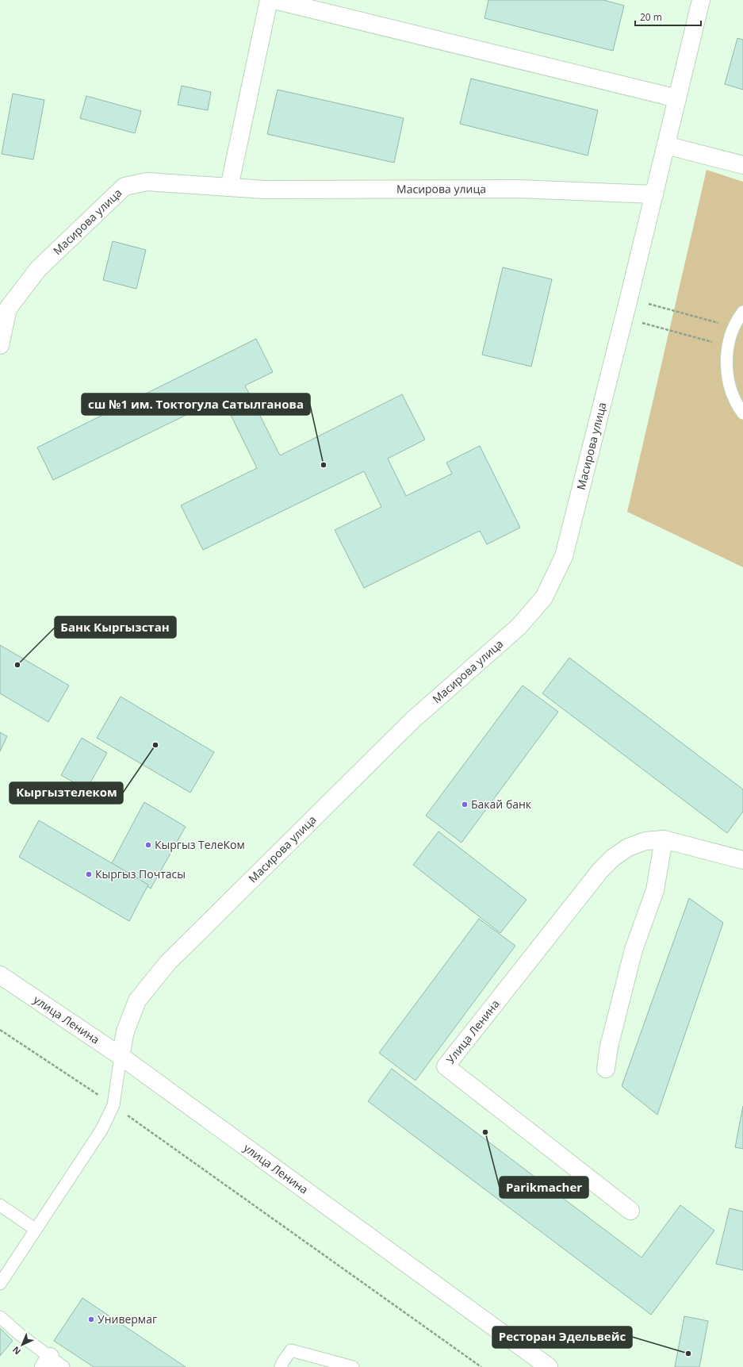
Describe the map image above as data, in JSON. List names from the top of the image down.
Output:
{
  "streets": {
    "street": ["Масирова улица", "улица Ленина", "Улица Ленина"]
  },
  "crossings": [
    ["Масирова улица", "улица Ленина"]
  ],
  "places": [
    "сш №1 им. Токтогула Сатылганова",
    "Банк Кыргызстан",
    "Кыргызтелеком",
    "Бакай банк",
    "Кыргыз ТелеКом",
    "Кыргыз Почтасы",
    "Parikmacher",
    "Универмаг",
    "Ресторан Эдельвейс"
  ],
  "scale_bar": "20 m",
  "north": "bottom left"
}
